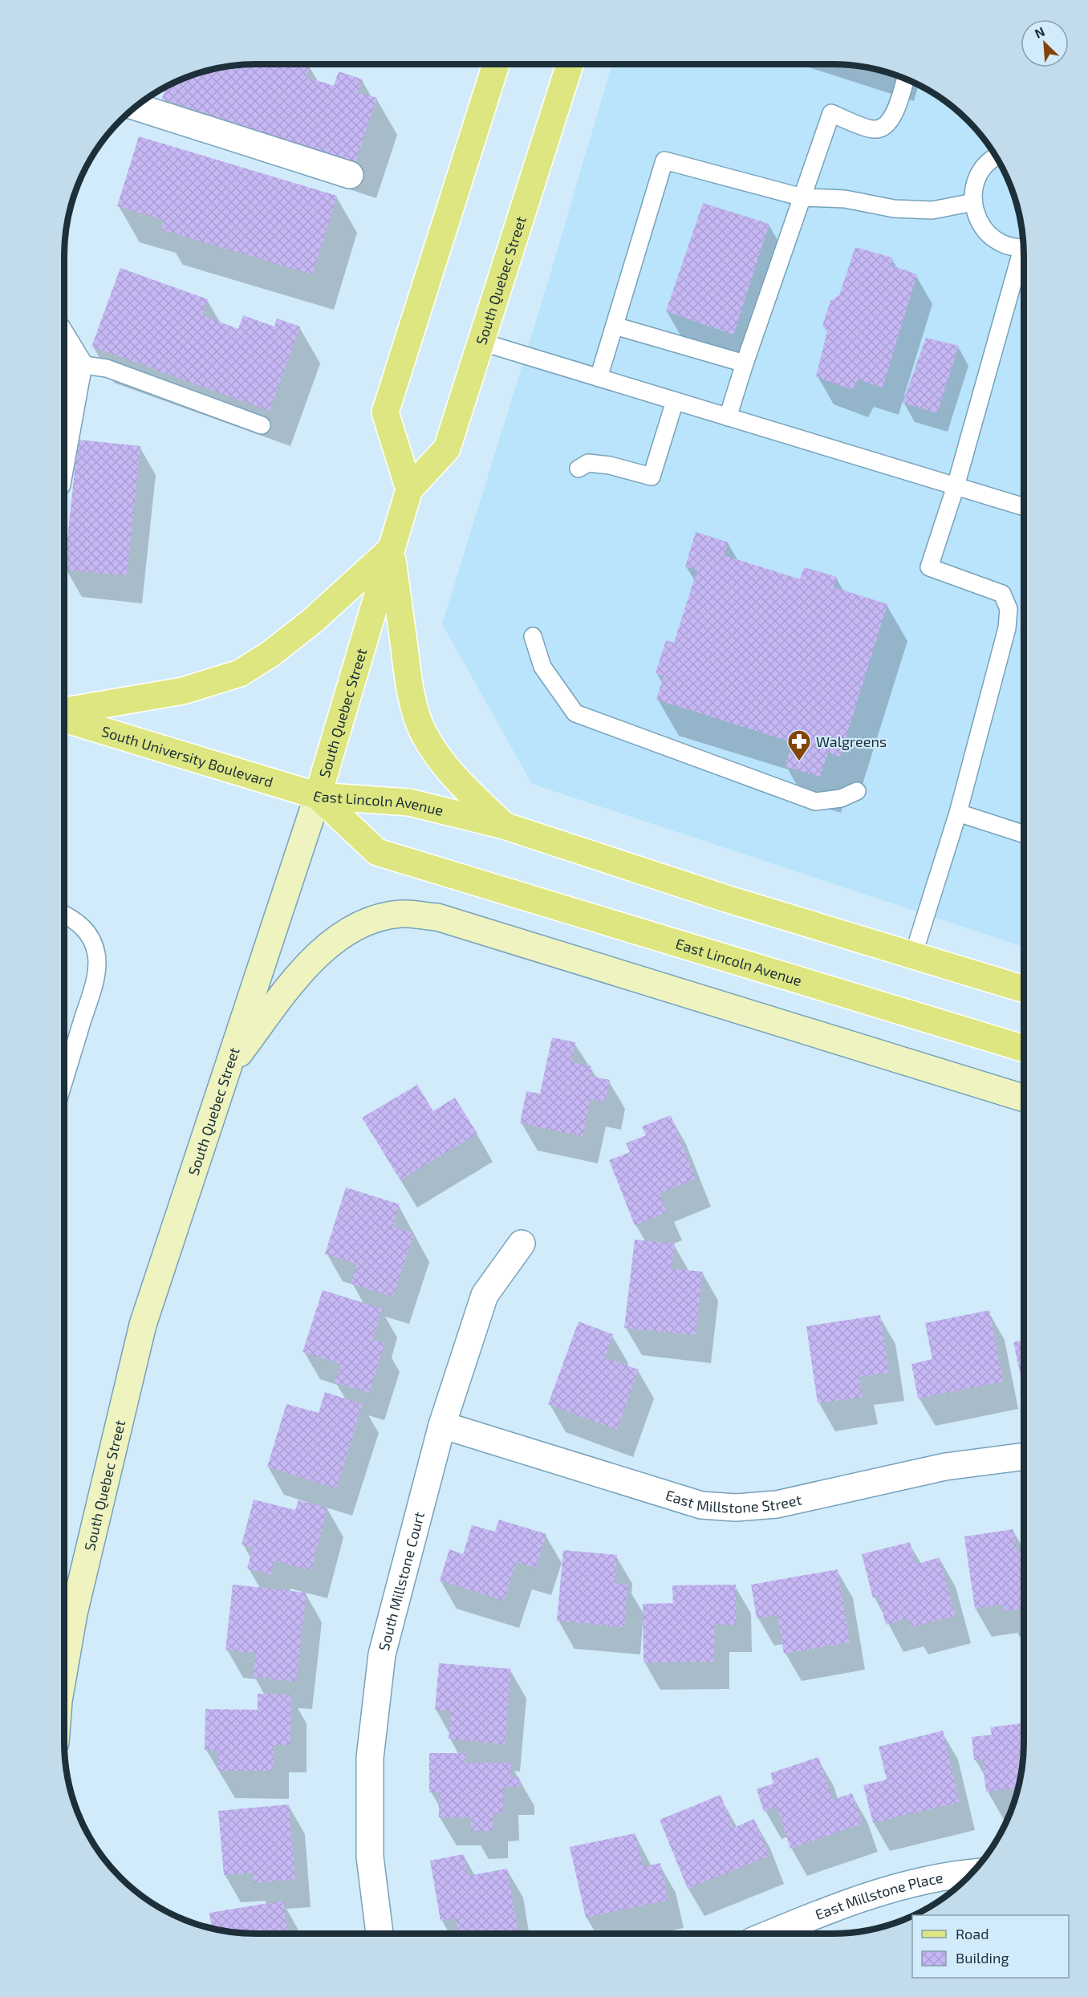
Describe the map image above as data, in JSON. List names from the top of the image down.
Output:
{
  "streets": {
    "main road": ["South Quebec Street", "South University Boulevard", "East Lincoln Avenue"],
    "street": ["East Millstone Street", "South Millstone Court", "East Millstone Place"]
  },
  "crossings": [
    ["South Quebec Street", "South University Boulevard"],
    ["South Quebec Street", "East Lincoln Avenue"],
    ["South University Boulevard", "East Lincoln Avenue"],
    ["East Millstone Street", "South Millstone Court"]
  ],
  "places": {
    "pharmacy": ["Walgreens"]
  },
  "legend": ["Road", "Building"],
  "north": "top left"
}
